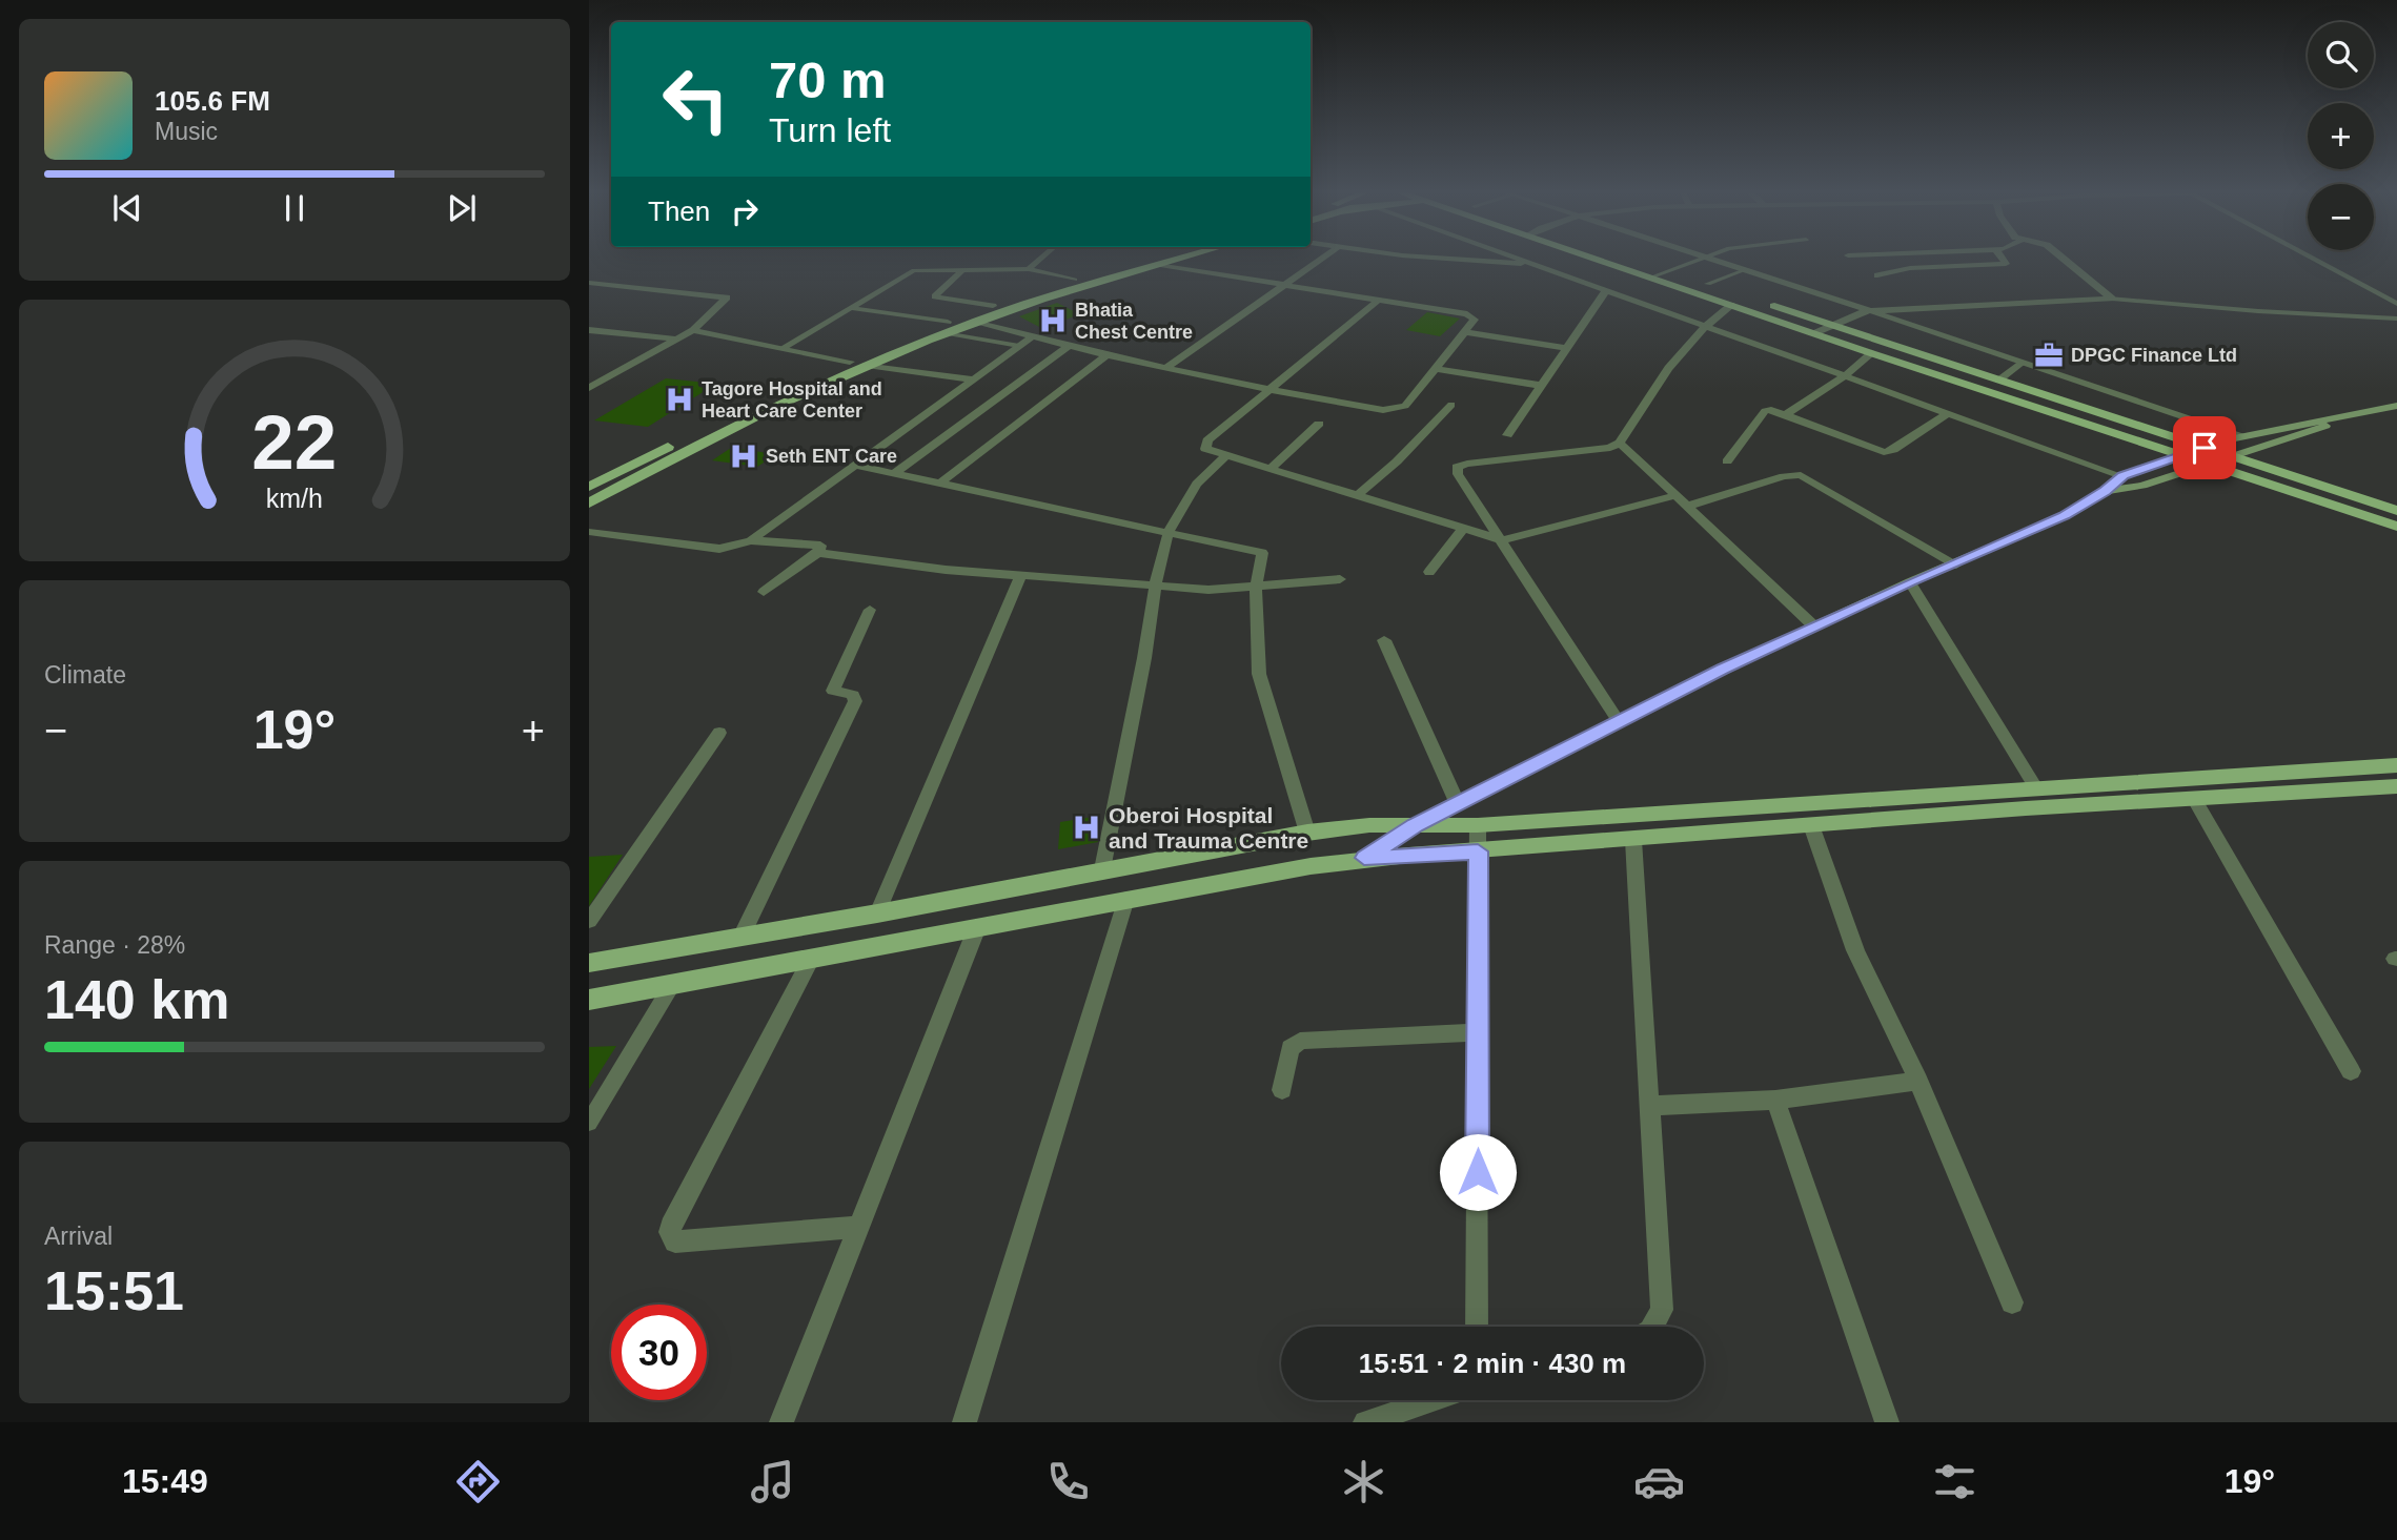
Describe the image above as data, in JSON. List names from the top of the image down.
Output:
{
  "places": {
    "hospital": [
      "Bhatia Chest Centre",
      "Tagore Hospital and Heart Care Center",
      "Seth ENT Care",
      "Oberoi Hospital and Trauma Centre"
    ],
    "office": ["DPGC Finance Ltd"]
  },
  "page": {
    "map_buttons": ["+", "−"],
    "turn": ["70 m", "Turn left"],
    "song": ["105.6 FM", "Music"],
    "then": "Then",
    "tile": [
      "Climate",
      ["Range · 28%", "140 km"],
      ["Arrival", "15:51"]
    ],
    "heat": ["−", "19°", "+"],
    "limit": "30",
    "trip": "15:51 · 2 min · 430 m",
    "tabs": ["15:49", "19°"],
    "gauge": ["22", "km/h"]
  }
}
